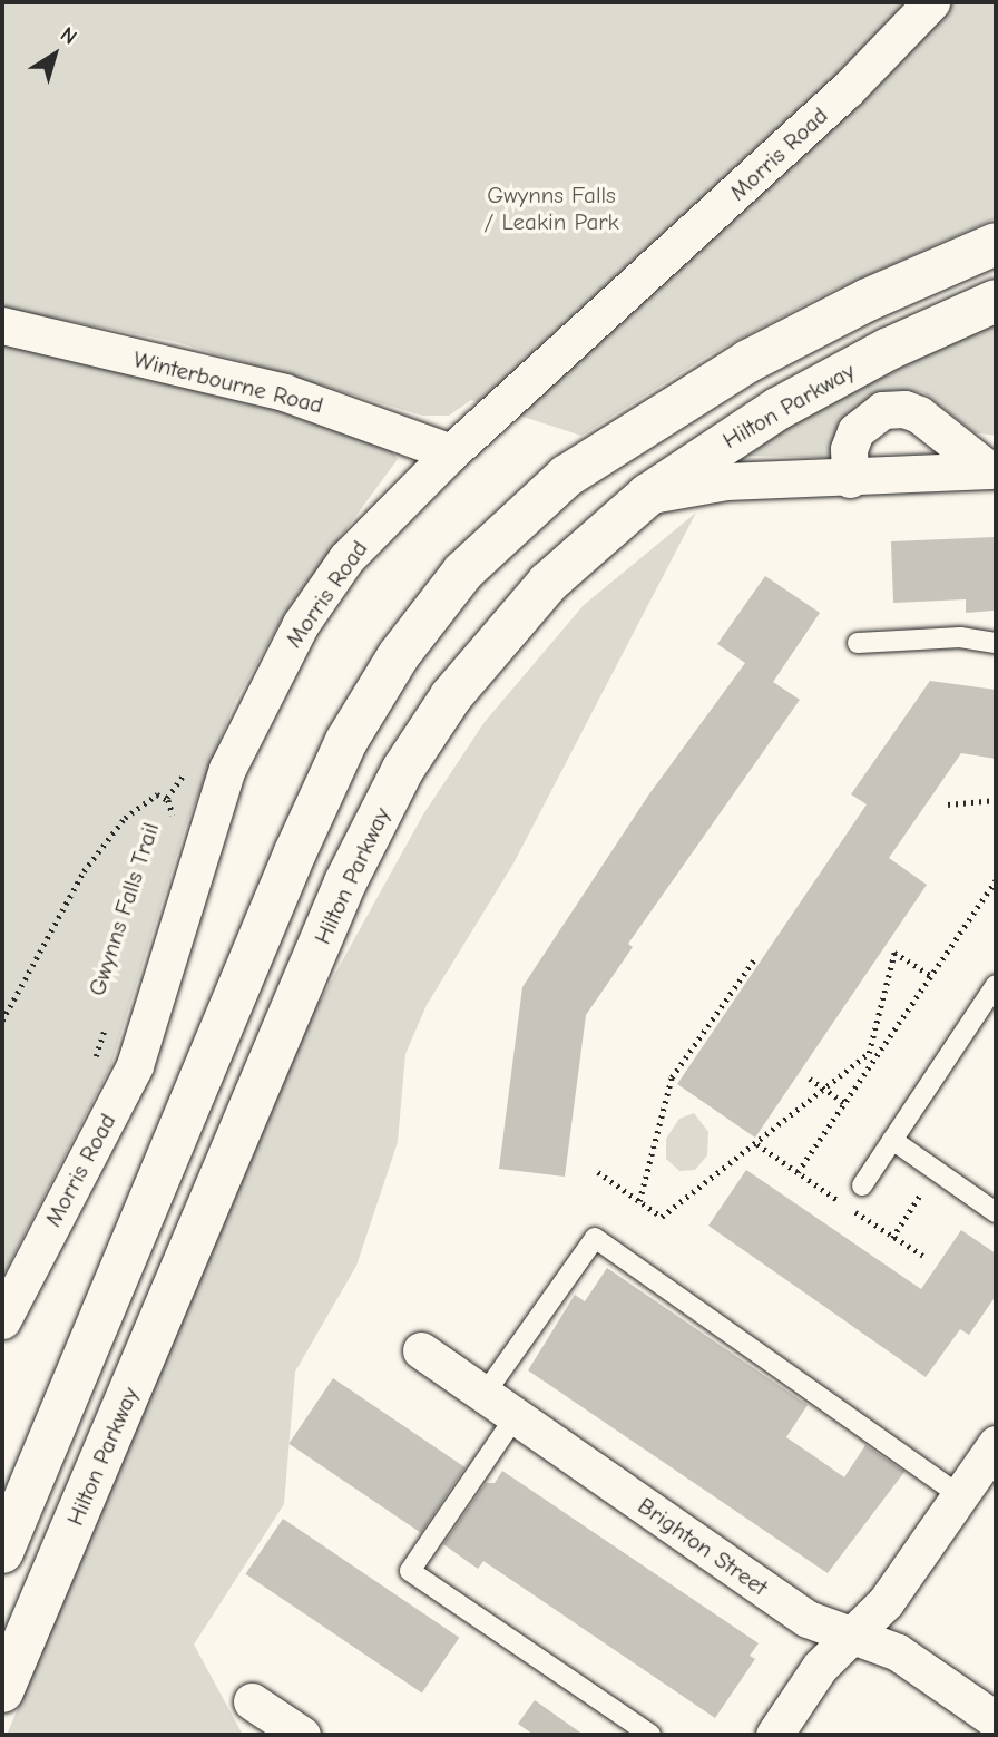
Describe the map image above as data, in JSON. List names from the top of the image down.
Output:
{
  "streets": {
    "main road": ["Hilton Parkway"],
    "street": ["Morris Road", "Winterbourne Road", "Brighton Street"],
    "path": ["Gwynns Falls Trail"]
  },
  "crossings": [
    ["Morris Road", "Winterbourne Road"]
  ],
  "parks": ["Gwynns Falls / Leakin Park"],
  "north": "top right"
}
